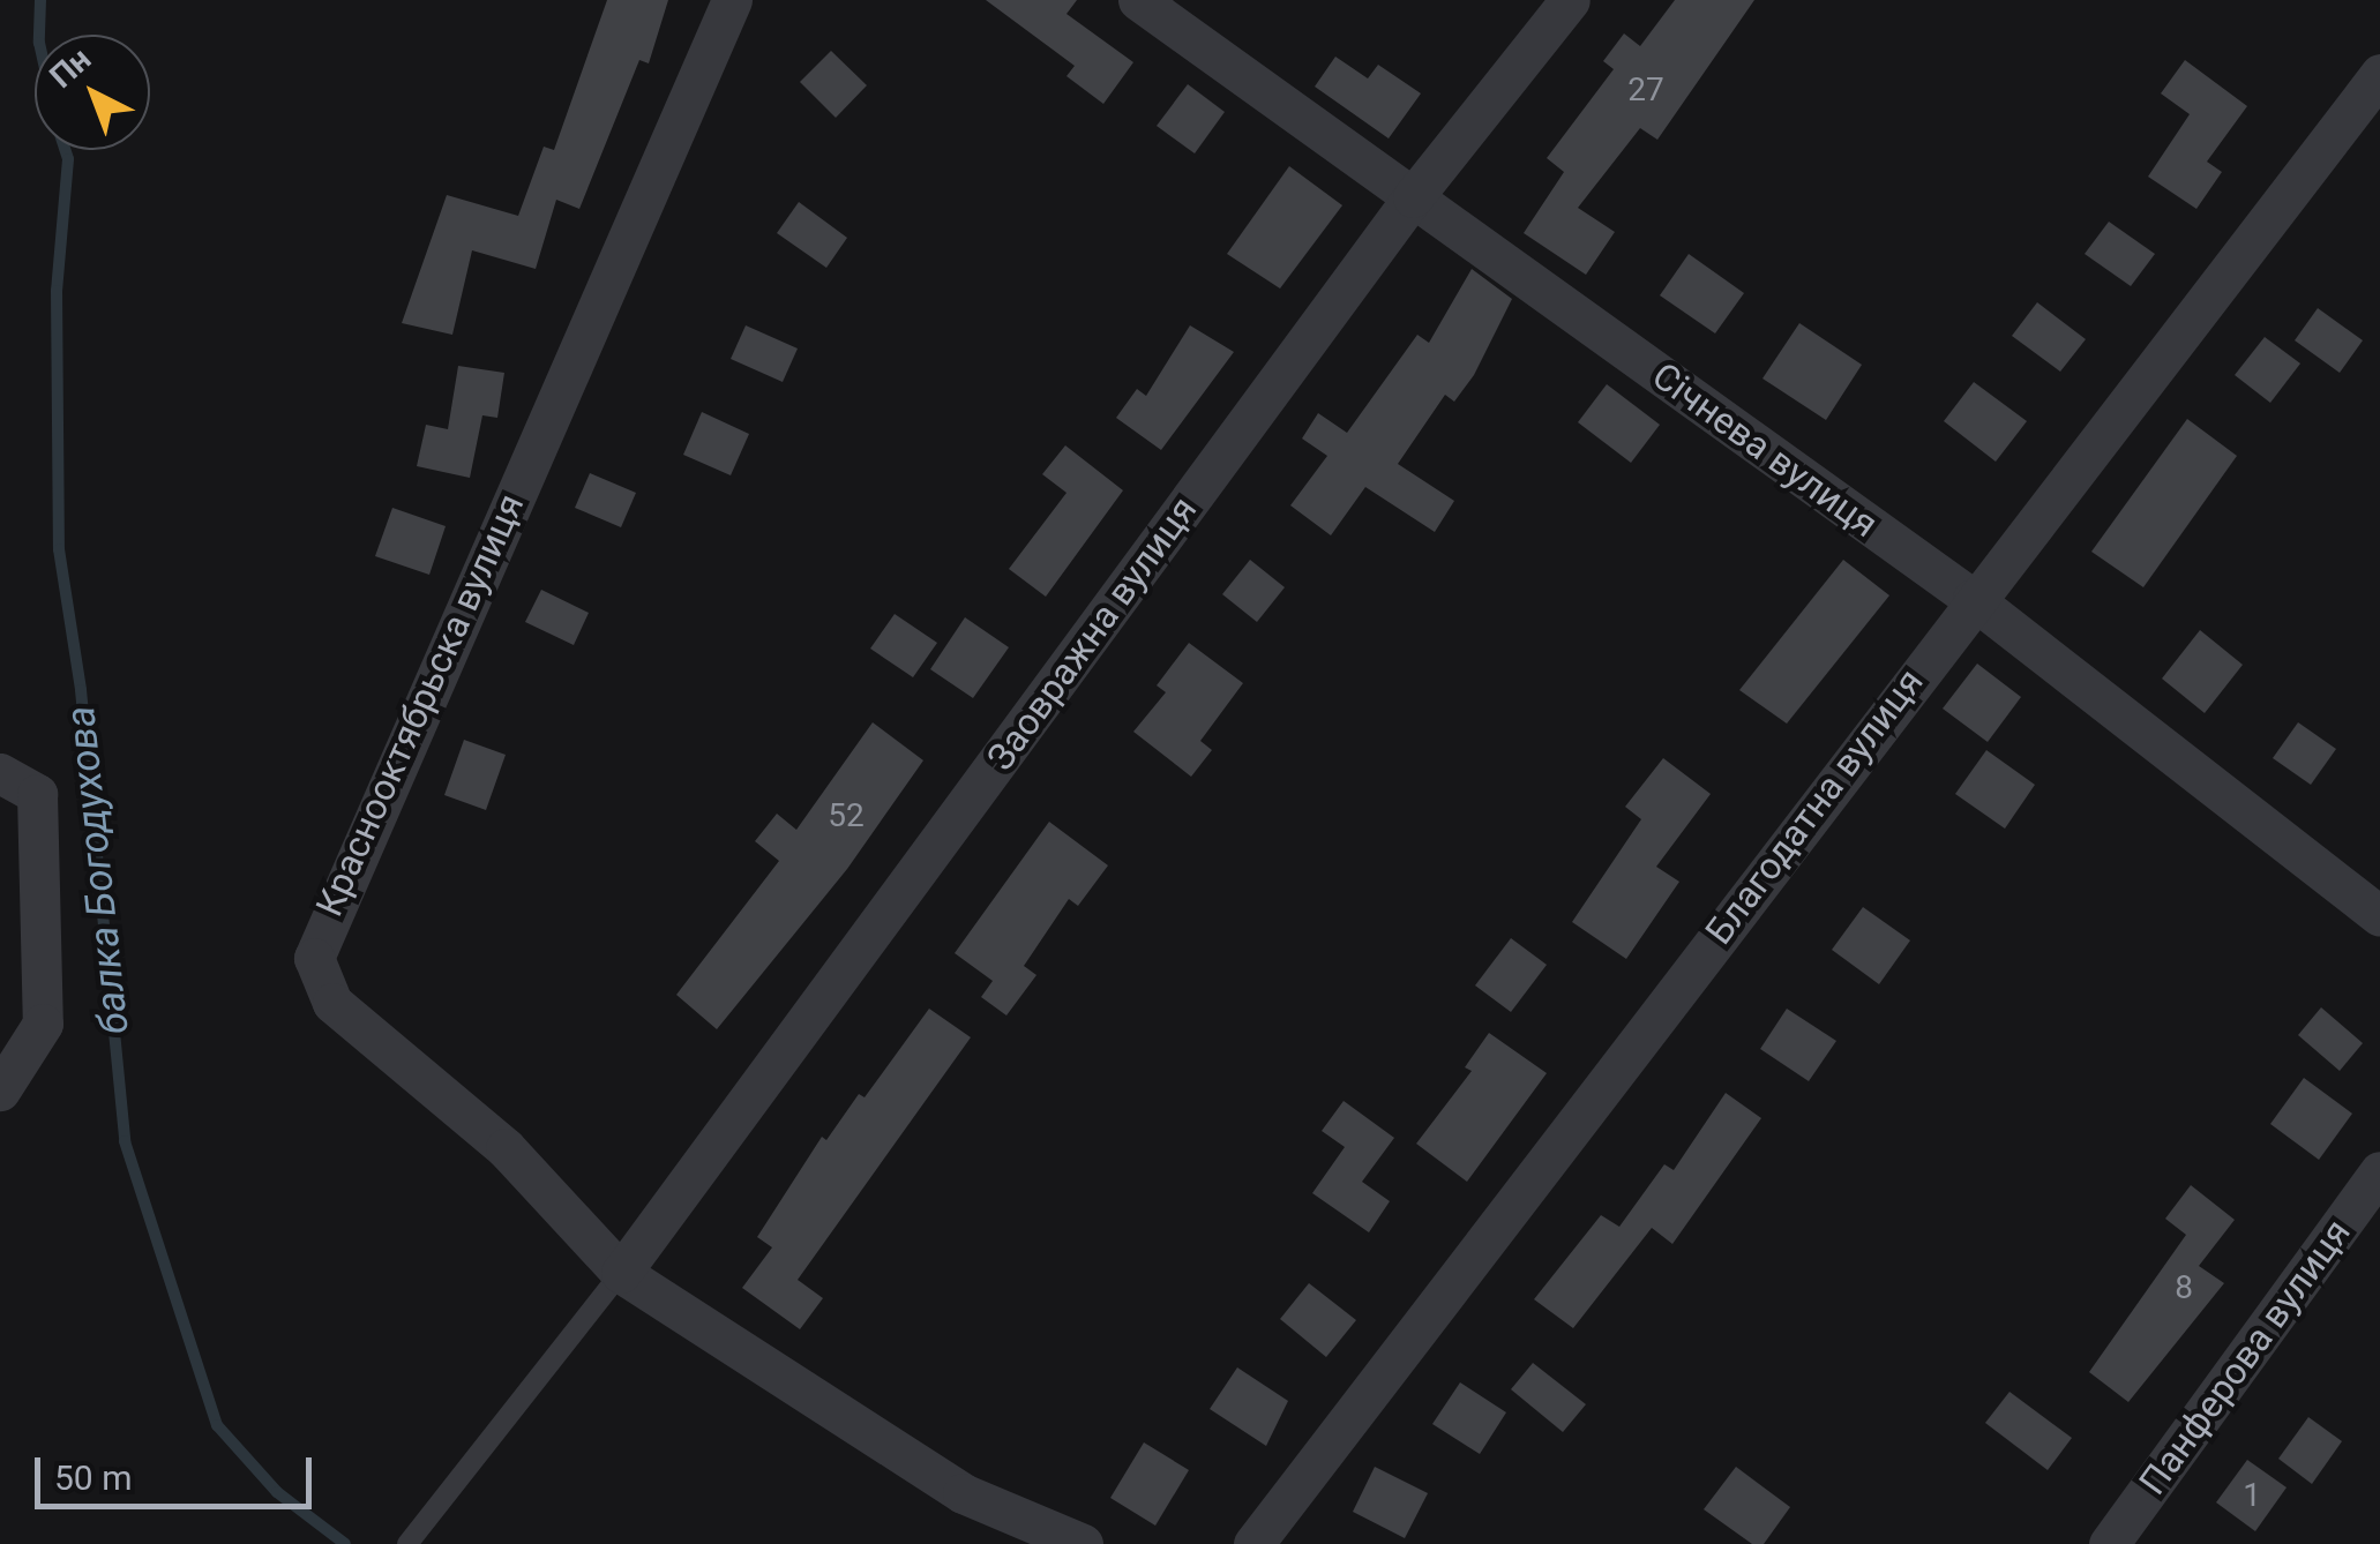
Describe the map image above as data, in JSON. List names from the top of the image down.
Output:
{
  "streets": {
    "street": [
      "Січнева вулиця",
      "Заовражна вулиця",
      "Краснооктябрьска вулиця",
      "Благодатна вулиця",
      "Панферова вулиця"
    ]
  },
  "crossings": [
    ["Січнева вулиця", "Заовражна вулиця"],
    ["Січнева вулиця", "Благодатна вулиця"],
    ["Заовражна вулиця", "Краснооктябрьска вулиця"]
  ],
  "water": ["балка Богодухова"],
  "house_numbers": [
    "27",
    "52",
    "8",
    "1"
  ],
  "scale_bar": "50 m",
  "north": "top left"
}
